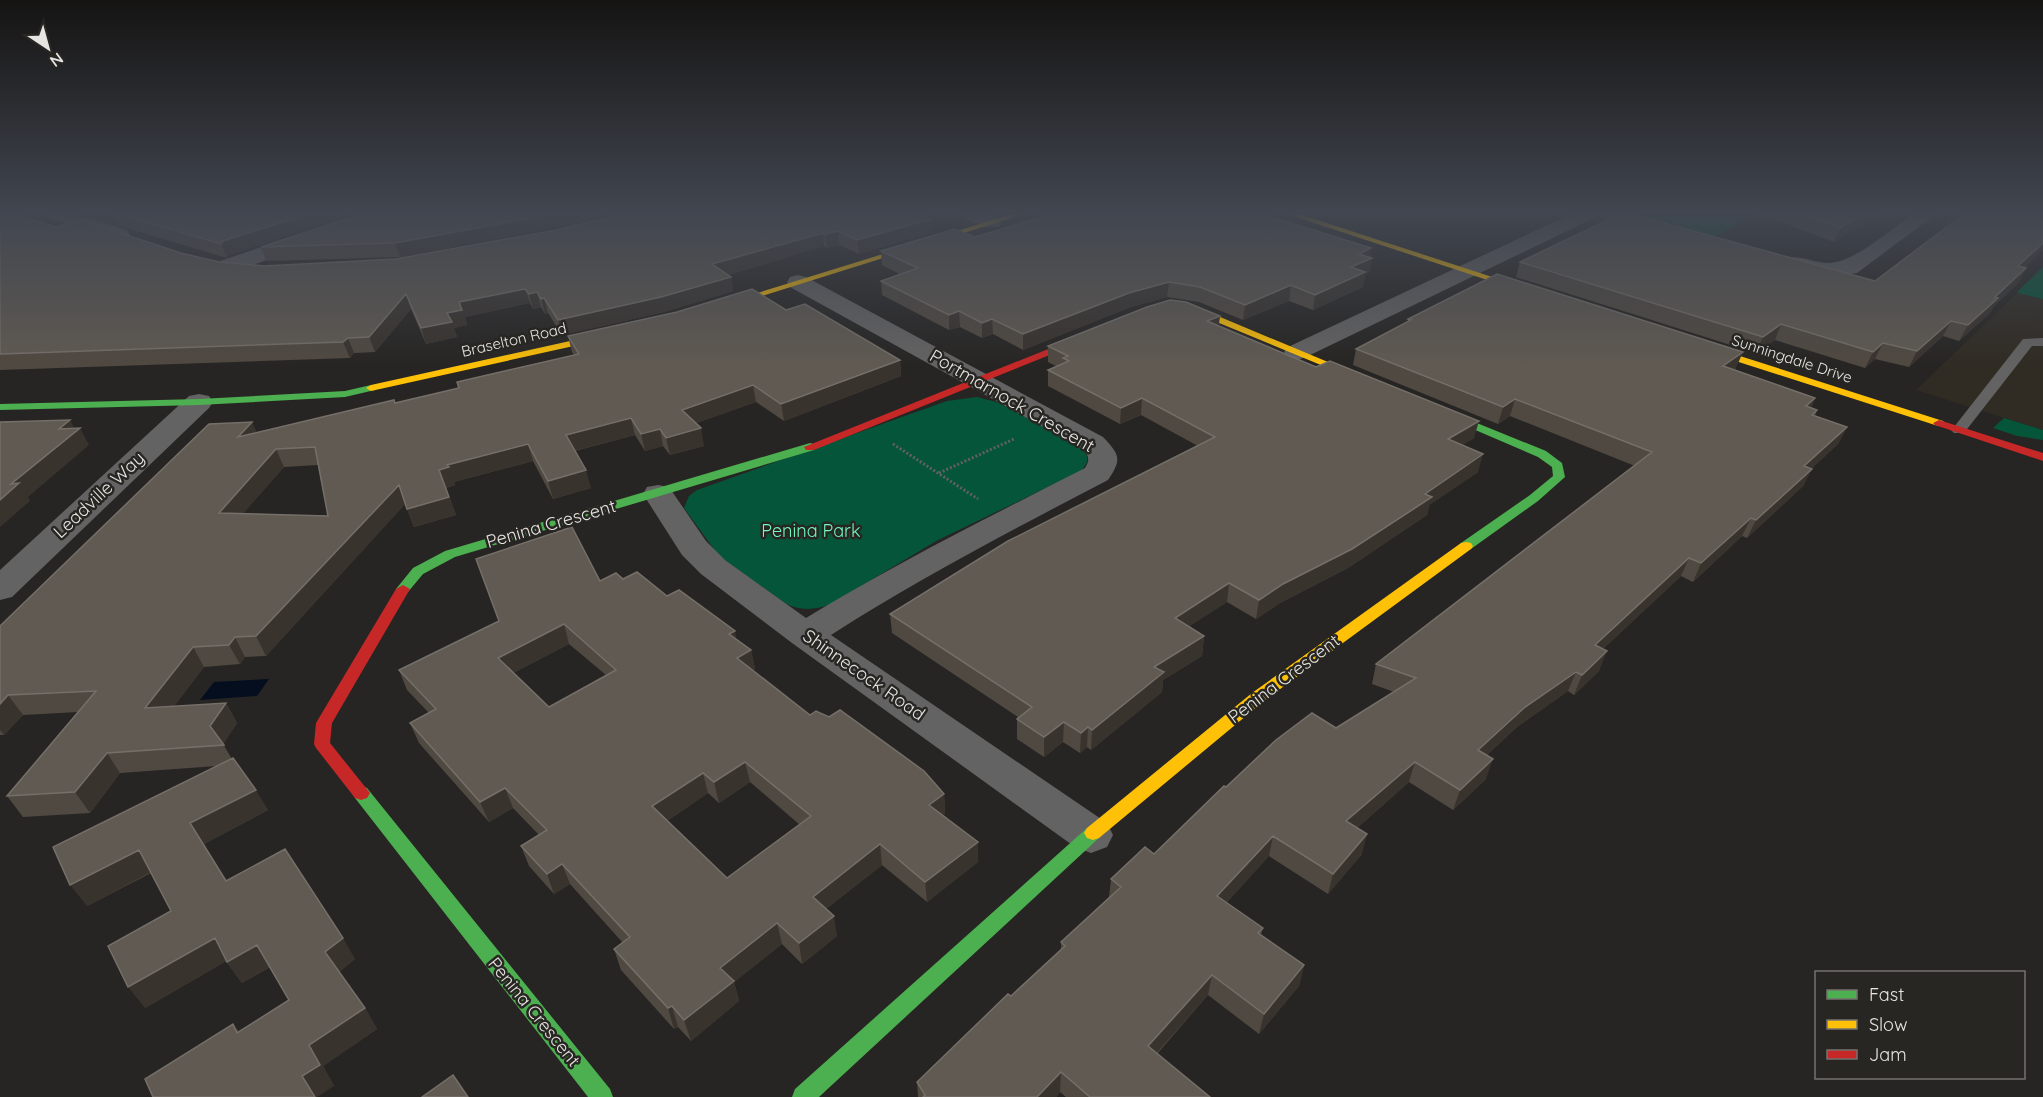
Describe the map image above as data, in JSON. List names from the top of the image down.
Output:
{
  "streets": {
    "street": [
      "Braselton Road",
      "Sunningdale Drive",
      "Portmarnock Crescent",
      "Leadville Way",
      "Penina Crescent",
      "Shinnecock Road"
    ]
  },
  "crossings": [
    ["Braselton Road", "Leadville Way"],
    ["Portmarnock Crescent", "Penina Crescent"],
    ["Portmarnock Crescent", "Shinnecock Road"],
    ["Penina Crescent", "Shinnecock Road"]
  ],
  "parks": ["Penina Park"],
  "legend": ["Fast", "Slow", "Jam"],
  "north": "bottom right"
}
